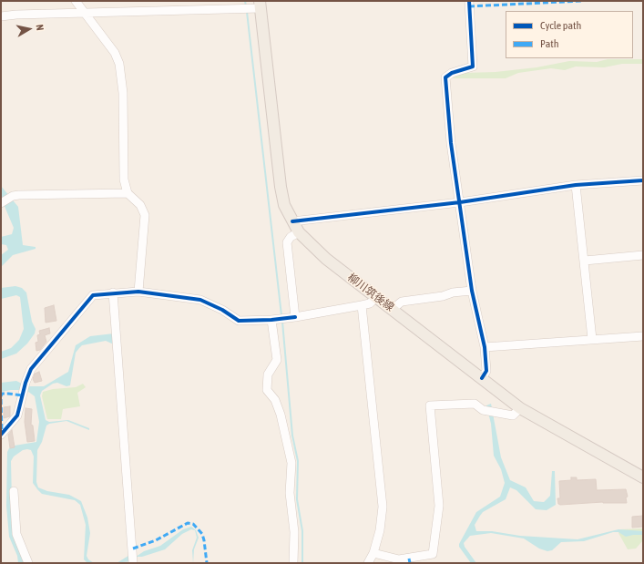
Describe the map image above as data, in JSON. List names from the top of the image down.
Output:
{
  "streets": {
    "main road": ["柳川筑後線"]
  },
  "legend": ["Cycle path", "Path"],
  "north": "right"
}
